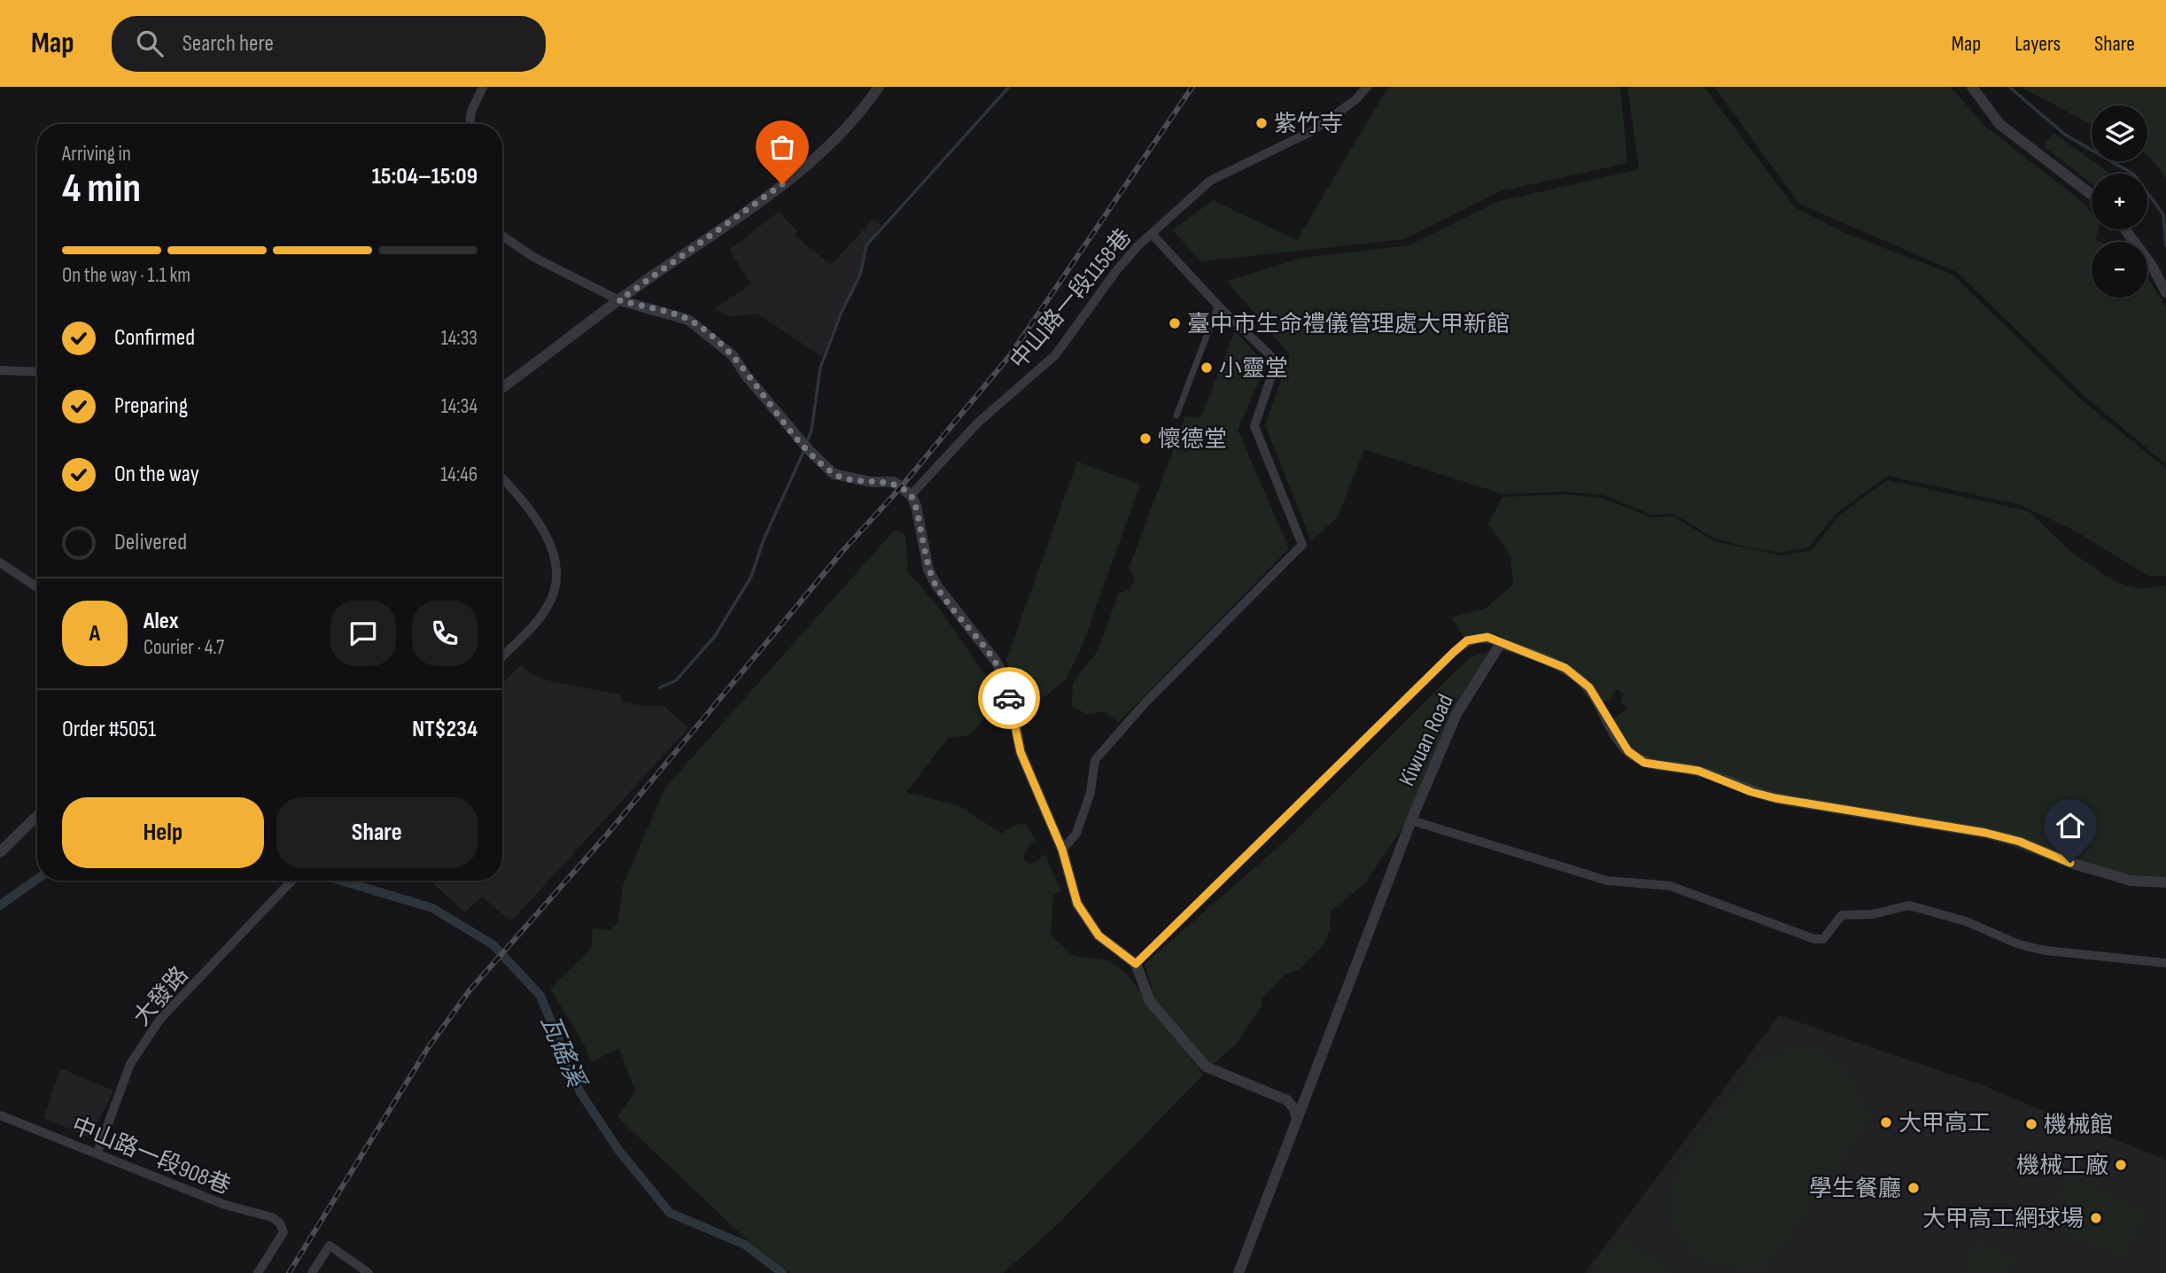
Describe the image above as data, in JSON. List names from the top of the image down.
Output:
{
  "streets": {
    "street": [
      "中山路一段1158巷",
      "Kiwuan Road",
      "大發路",
      "中山路一段908巷"
    ]
  },
  "crossings": [
    ["大發路", "中山路一段908巷"]
  ],
  "water": ["瓦磘溪"],
  "places": [
    "紫竹寺",
    "臺中市生命禮儀管理處大甲新館",
    "小靈堂",
    "懷德堂",
    "大甲高工",
    "機械館",
    "機械工廠",
    "學生餐廳",
    "大甲高工網球場"
  ],
  "page": {
    "header": "Map",
    "search": "Search here",
    "nav": ["Map", "Layers", "Share"],
    "map_buttons": ["+", "−"],
    "heading": ["4 min", "Arriving in", "15:04–15:09"],
    "panel": [
      "Alex",
      "Courier · 4.7",
      "Order #5051",
      "NT$234"
    ],
    "bar": "On the way · 1.1 km",
    "list": [
      ["Confirmed", "14:33"],
      ["Preparing", "14:34"],
      ["On the way", "14:46"],
      "Delivered"
    ],
    "round": "A",
    "buttons": ["Help", "Share"]
  }
}
